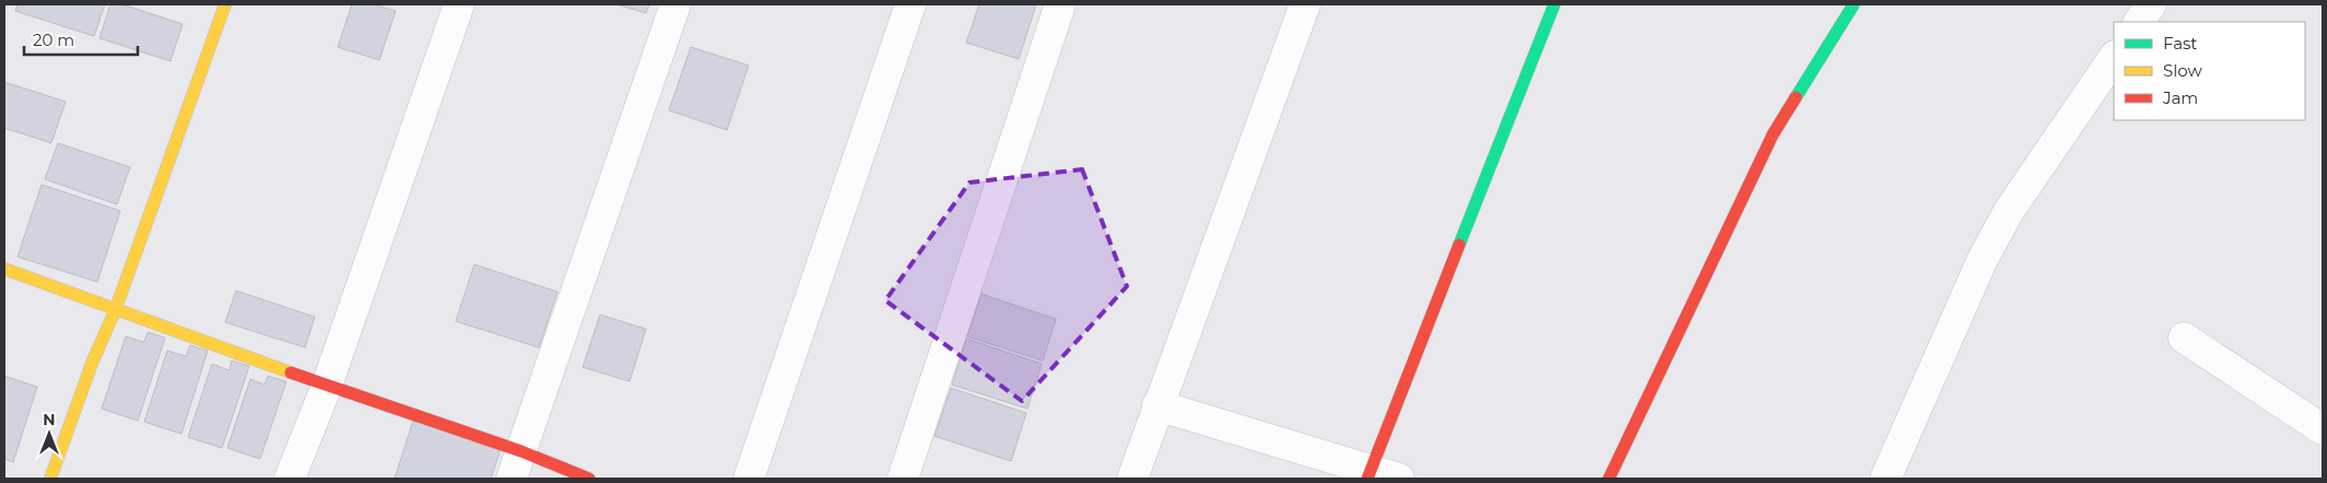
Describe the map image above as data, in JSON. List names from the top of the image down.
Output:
{
  "legend": ["Fast", "Slow", "Jam"],
  "scale_bar": "20 m",
  "north": "top"
}
